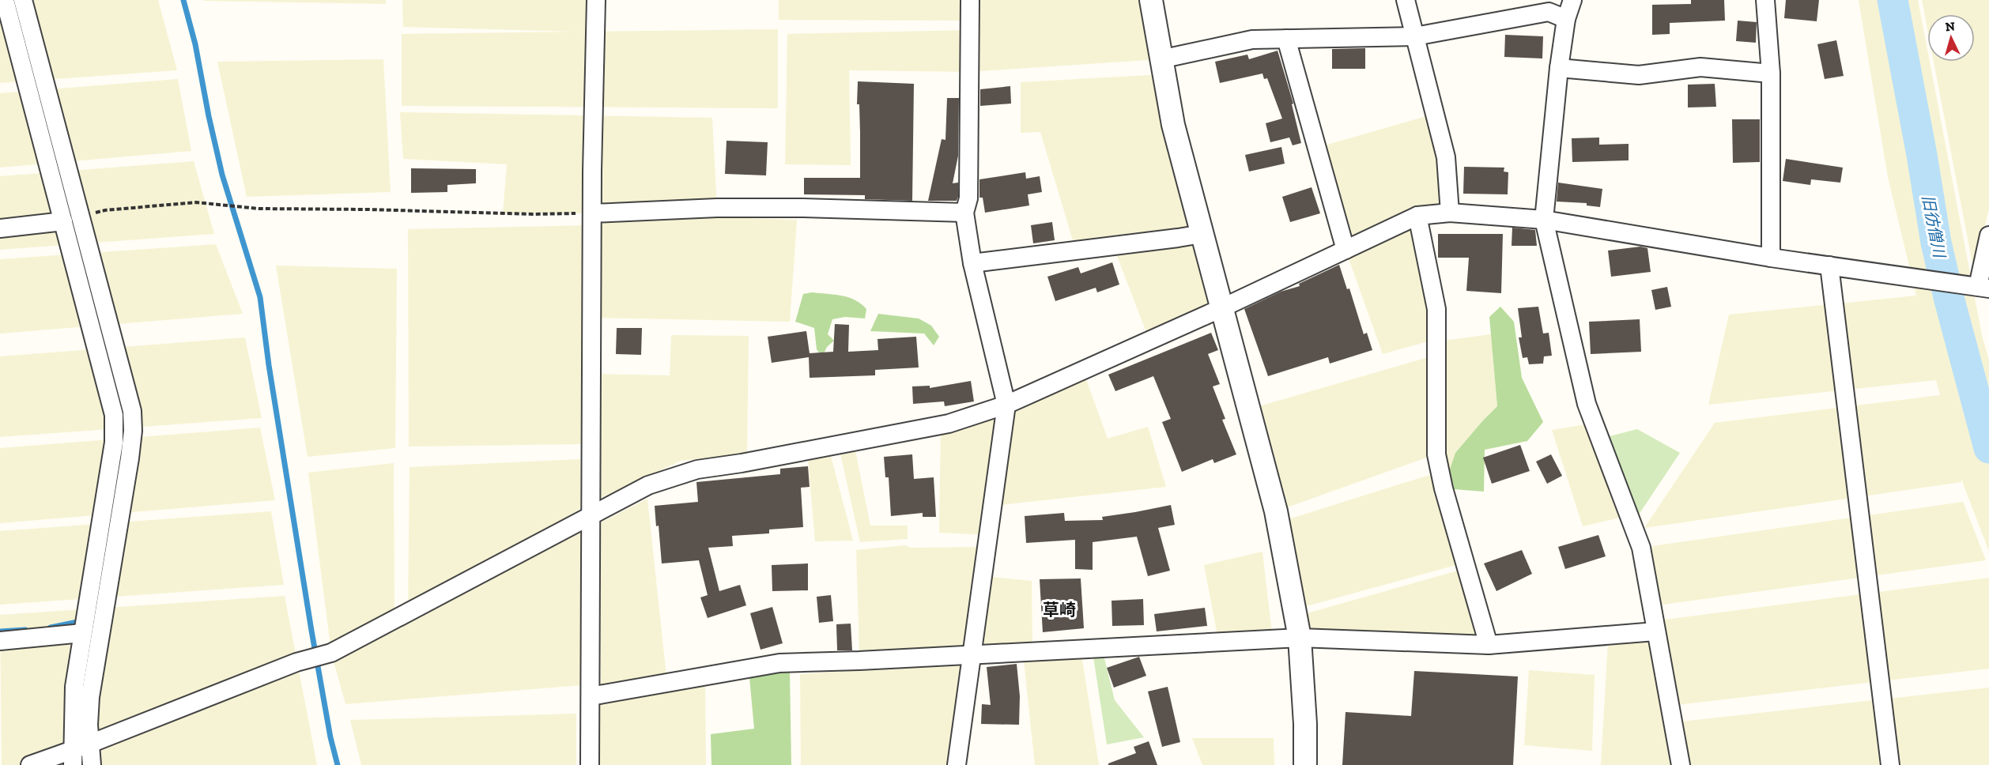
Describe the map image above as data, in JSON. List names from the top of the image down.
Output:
{
  "districts": ["草崎"],
  "water": ["旧彷僧川"],
  "north": "top"
}
